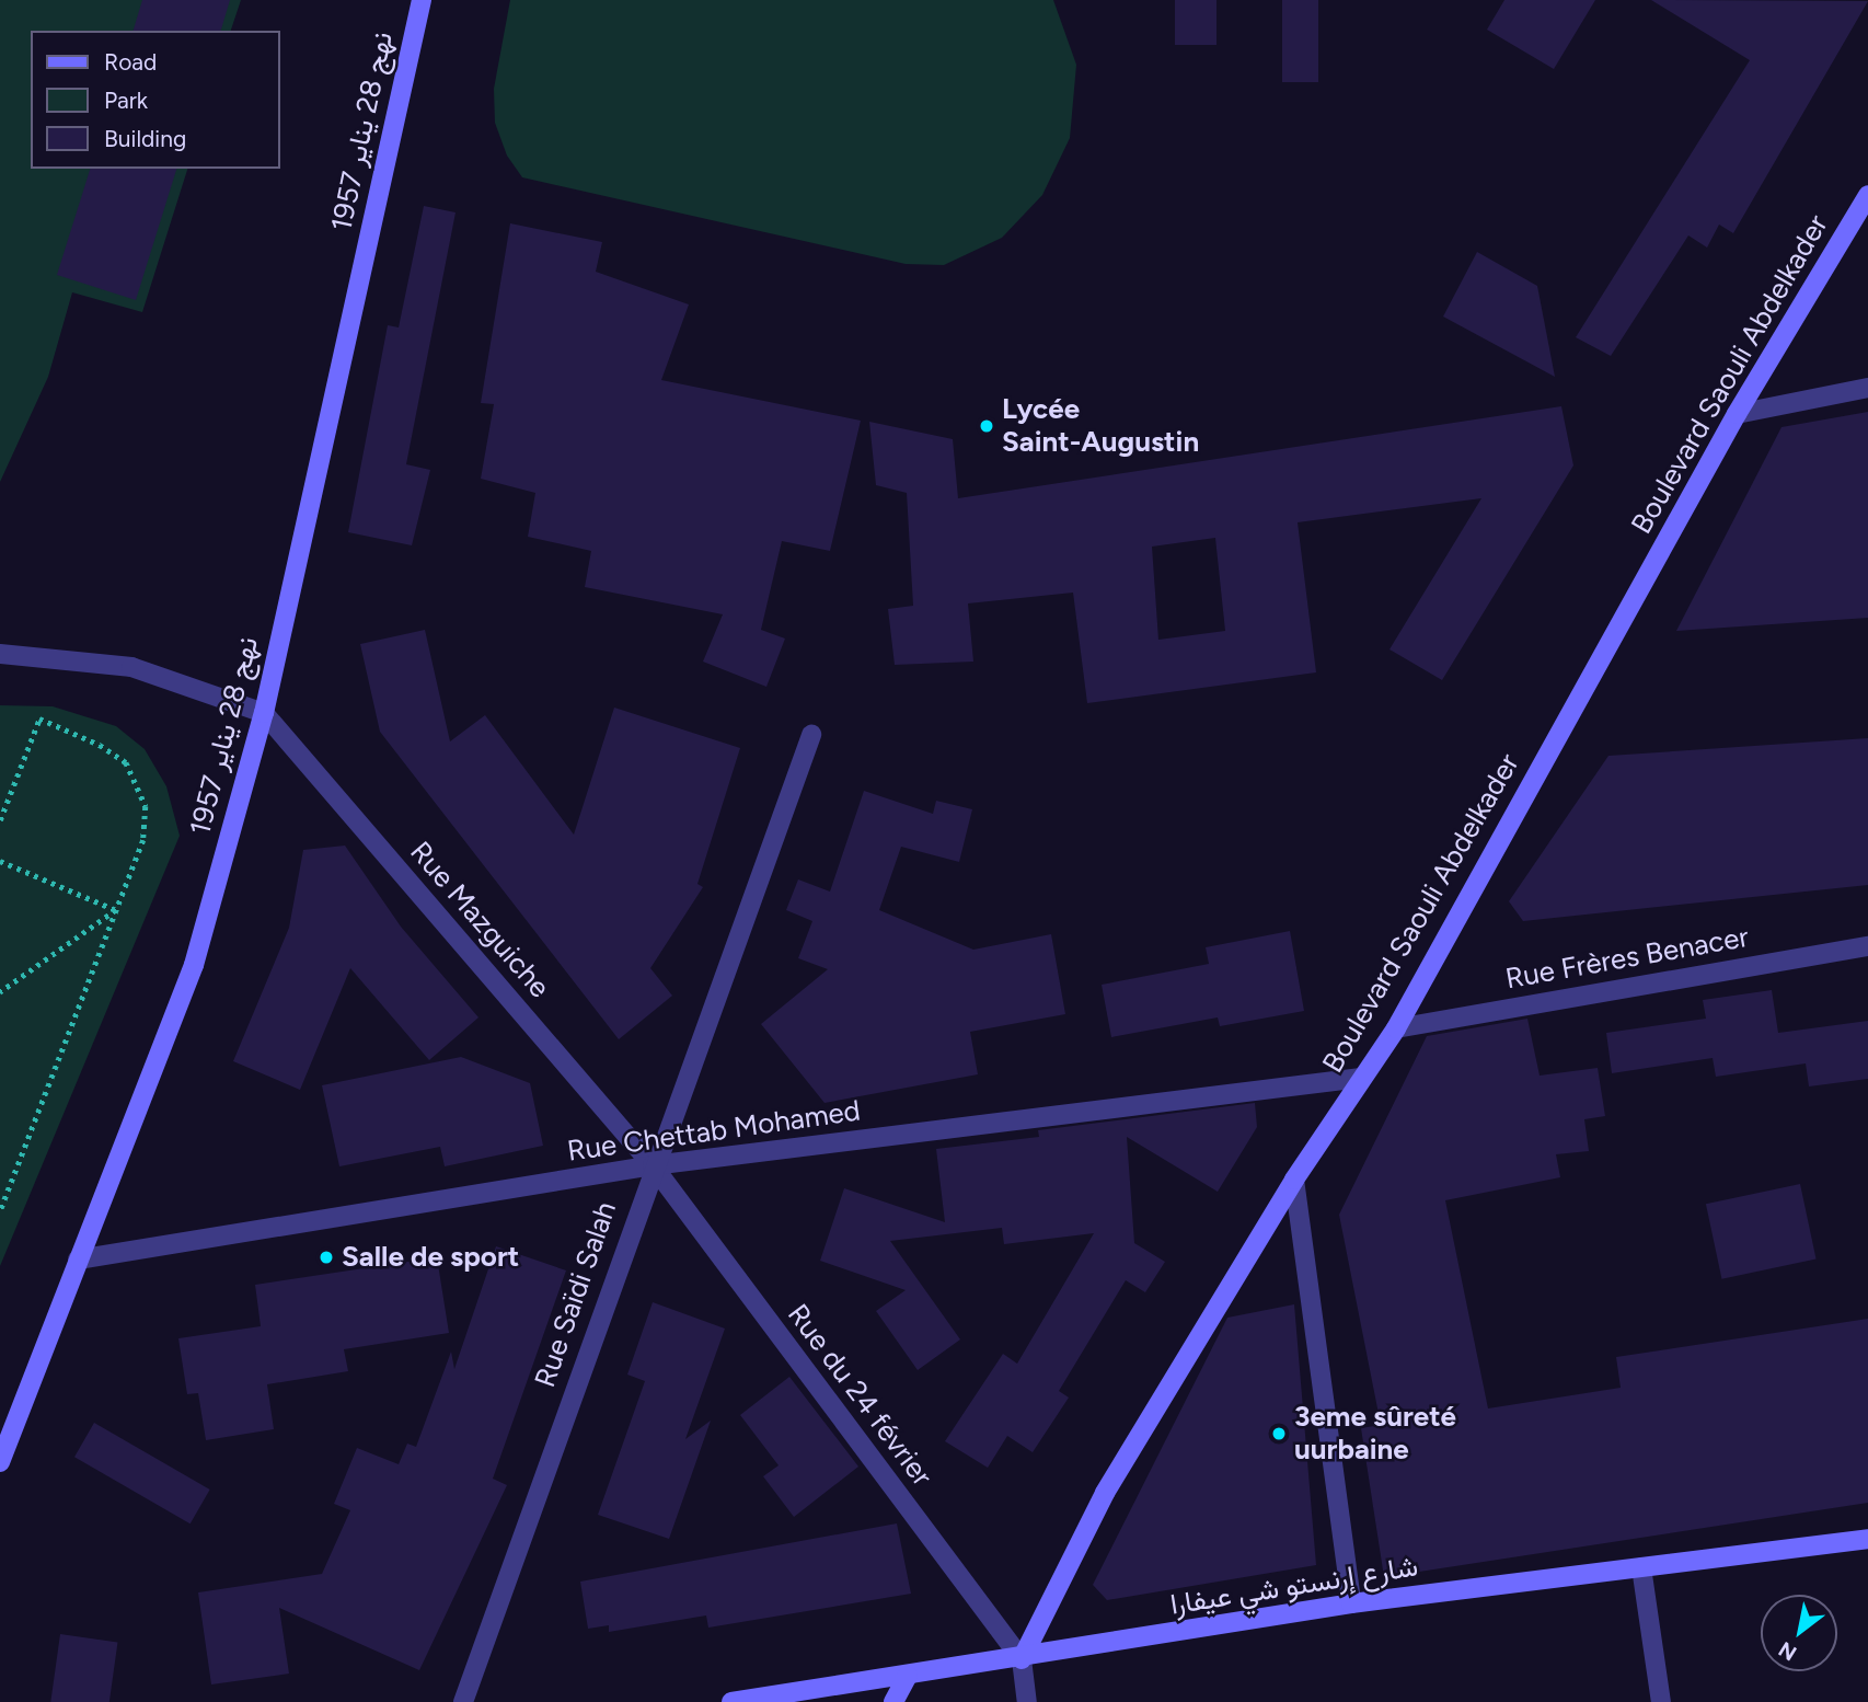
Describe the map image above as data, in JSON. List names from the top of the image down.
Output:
{
  "streets": {
    "main road": ["نهج 28 يناير 1957", "Boulevard Saouli Abdelkader", "شارع إرنستو شي عيفارا"],
    "street": [
      "Rue Mazguiche",
      "Rue Frères Benacer",
      "Rue Chettab Mohamed",
      "Rue Saïdi Salah",
      "Rue du 24 février"
    ]
  },
  "crossings": [
    ["نهج 28 يناير 1957", "Rue Mazguiche"],
    ["نهج 28 يناير 1957", "Rue Chettab Mohamed"],
    ["Boulevard Saouli Abdelkader", "Rue Frères Benacer"],
    ["Boulevard Saouli Abdelkader", "Rue Chettab Mohamed"],
    ["Boulevard Saouli Abdelkader", "Rue du 24 février"],
    ["Boulevard Saouli Abdelkader", "شارع إرنستو شي عيفارا"],
    ["Rue Mazguiche", "Rue Chettab Mohamed"],
    ["Rue Mazguiche", "Rue Saïdi Salah"],
    ["Rue Mazguiche", "Rue du 24 février"],
    ["Rue Chettab Mohamed", "Rue Saïdi Salah"],
    ["Rue Chettab Mohamed", "Rue du 24 février"],
    ["Rue Saïdi Salah", "Rue du 24 février"],
    ["Rue du 24 février", "شارع إرنستو شي عيفارا"]
  ],
  "places": ["Lycée Saint-Augustin", "Salle de sport", "3eme sûreté uurbaine"],
  "legend": ["Road", "Park", "Building"],
  "north": "bottom left"
}
